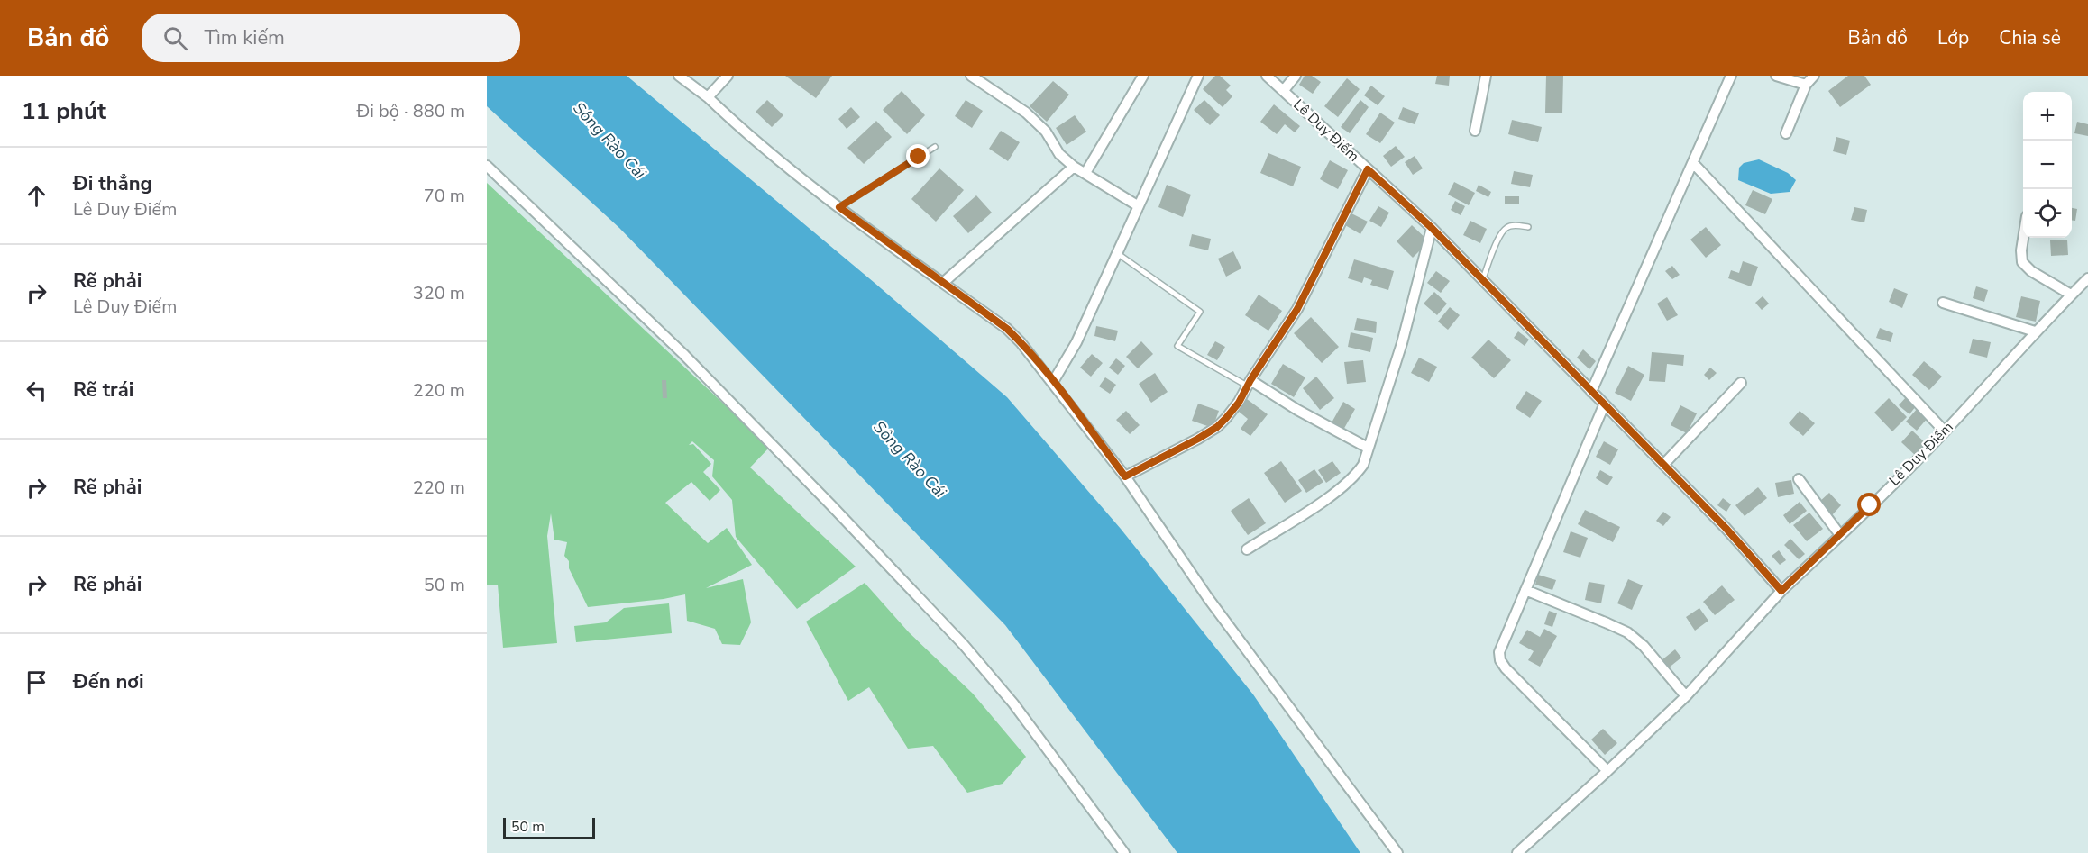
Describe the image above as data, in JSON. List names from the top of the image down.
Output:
{
  "streets": {
    "street": ["Lê Duy Điếm"]
  },
  "water": ["Sông Rào Cái"],
  "scale_bar": "50 m",
  "page": {
    "header": "Bản đồ",
    "search": "Tìm kiếm",
    "nav": ["Bản đồ", "Lớp", "Chia sẻ"],
    "heading": ["11 phút", "Đi bộ · 880 m"],
    "map_buttons": ["+", "−"],
    "list": [
      ["Đi thẳng", "Lê Duy Điếm", "70 m"],
      ["Rẽ phải", "Lê Duy Điếm", "320 m"],
      ["Rẽ trái", "220 m"],
      ["Rẽ phải", "220 m"],
      ["Rẽ phải", "50 m"],
      "Đến nơi"
    ],
    "scale": "50 m"
  }
}
